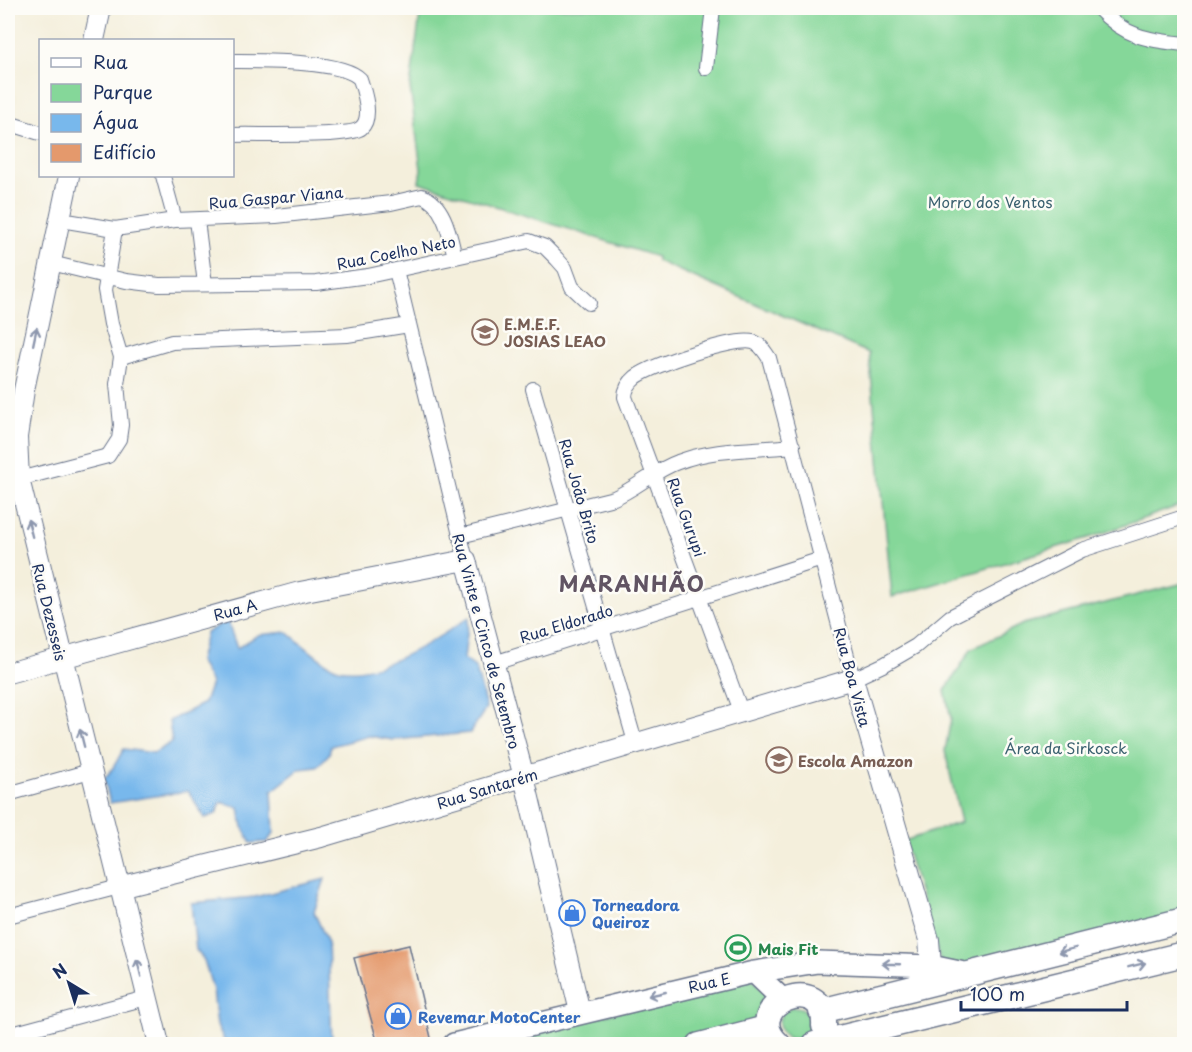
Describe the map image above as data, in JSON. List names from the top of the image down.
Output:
{
  "streets": {
    "main road": ["Rua E"],
    "street": [
      "Rua Gaspar Viana",
      "Rua Coelho Neto",
      "Rua João Brito",
      "Rua Gurupi",
      "Rua A",
      "Rua Dezesseis",
      "Rua Eldorado",
      "Rua Vinte e Cinco de Setembro",
      "Rua Boa Vista",
      "Rua Santarém"
    ]
  },
  "crossings": [
    ["Rua Gaspar Viana", "Rua Coelho Neto"],
    ["Rua Gaspar Viana", "Rua Dezesseis"],
    ["Rua Coelho Neto", "Rua Dezesseis"],
    ["Rua Coelho Neto", "Rua Vinte e Cinco de Setembro"],
    ["Rua João Brito", "Rua Eldorado"],
    ["Rua João Brito", "Rua Santarém"],
    ["Rua Gurupi", "Rua Eldorado"],
    ["Rua Gurupi", "Rua Boa Vista"],
    ["Rua Gurupi", "Rua Santarém"],
    ["Rua A", "Rua Dezesseis"],
    ["Rua A", "Rua Vinte e Cinco de Setembro"],
    ["Rua Dezesseis", "Rua Santarém"],
    ["Rua Eldorado", "Rua Vinte e Cinco de Setembro"],
    ["Rua Eldorado", "Rua Boa Vista"],
    ["Rua Vinte e Cinco de Setembro", "Rua Santarém"],
    ["Rua Vinte e Cinco de Setembro", "Rua E"],
    ["Rua Boa Vista", "Rua Santarém"],
    ["Rua Boa Vista", "Rua E"]
  ],
  "one_way": ["Rua Dezesseis", "Rua E"],
  "districts": ["MARANHÃO"],
  "parks": ["Morro dos Ventos", "Área da Sirkosck"],
  "places": {
    "school or university": ["E.M.E.F. JOSIAS LEAO", "Escola Amazon"],
    "shop": ["Torneadora Queiroz", "Revemar MotoCenter"],
    "sports": ["Mais Fit"]
  },
  "legend": [
    "Rua",
    "Parque",
    "Água",
    "Edifício"
  ],
  "scale_bar": "100 m",
  "north": "top left"
}
